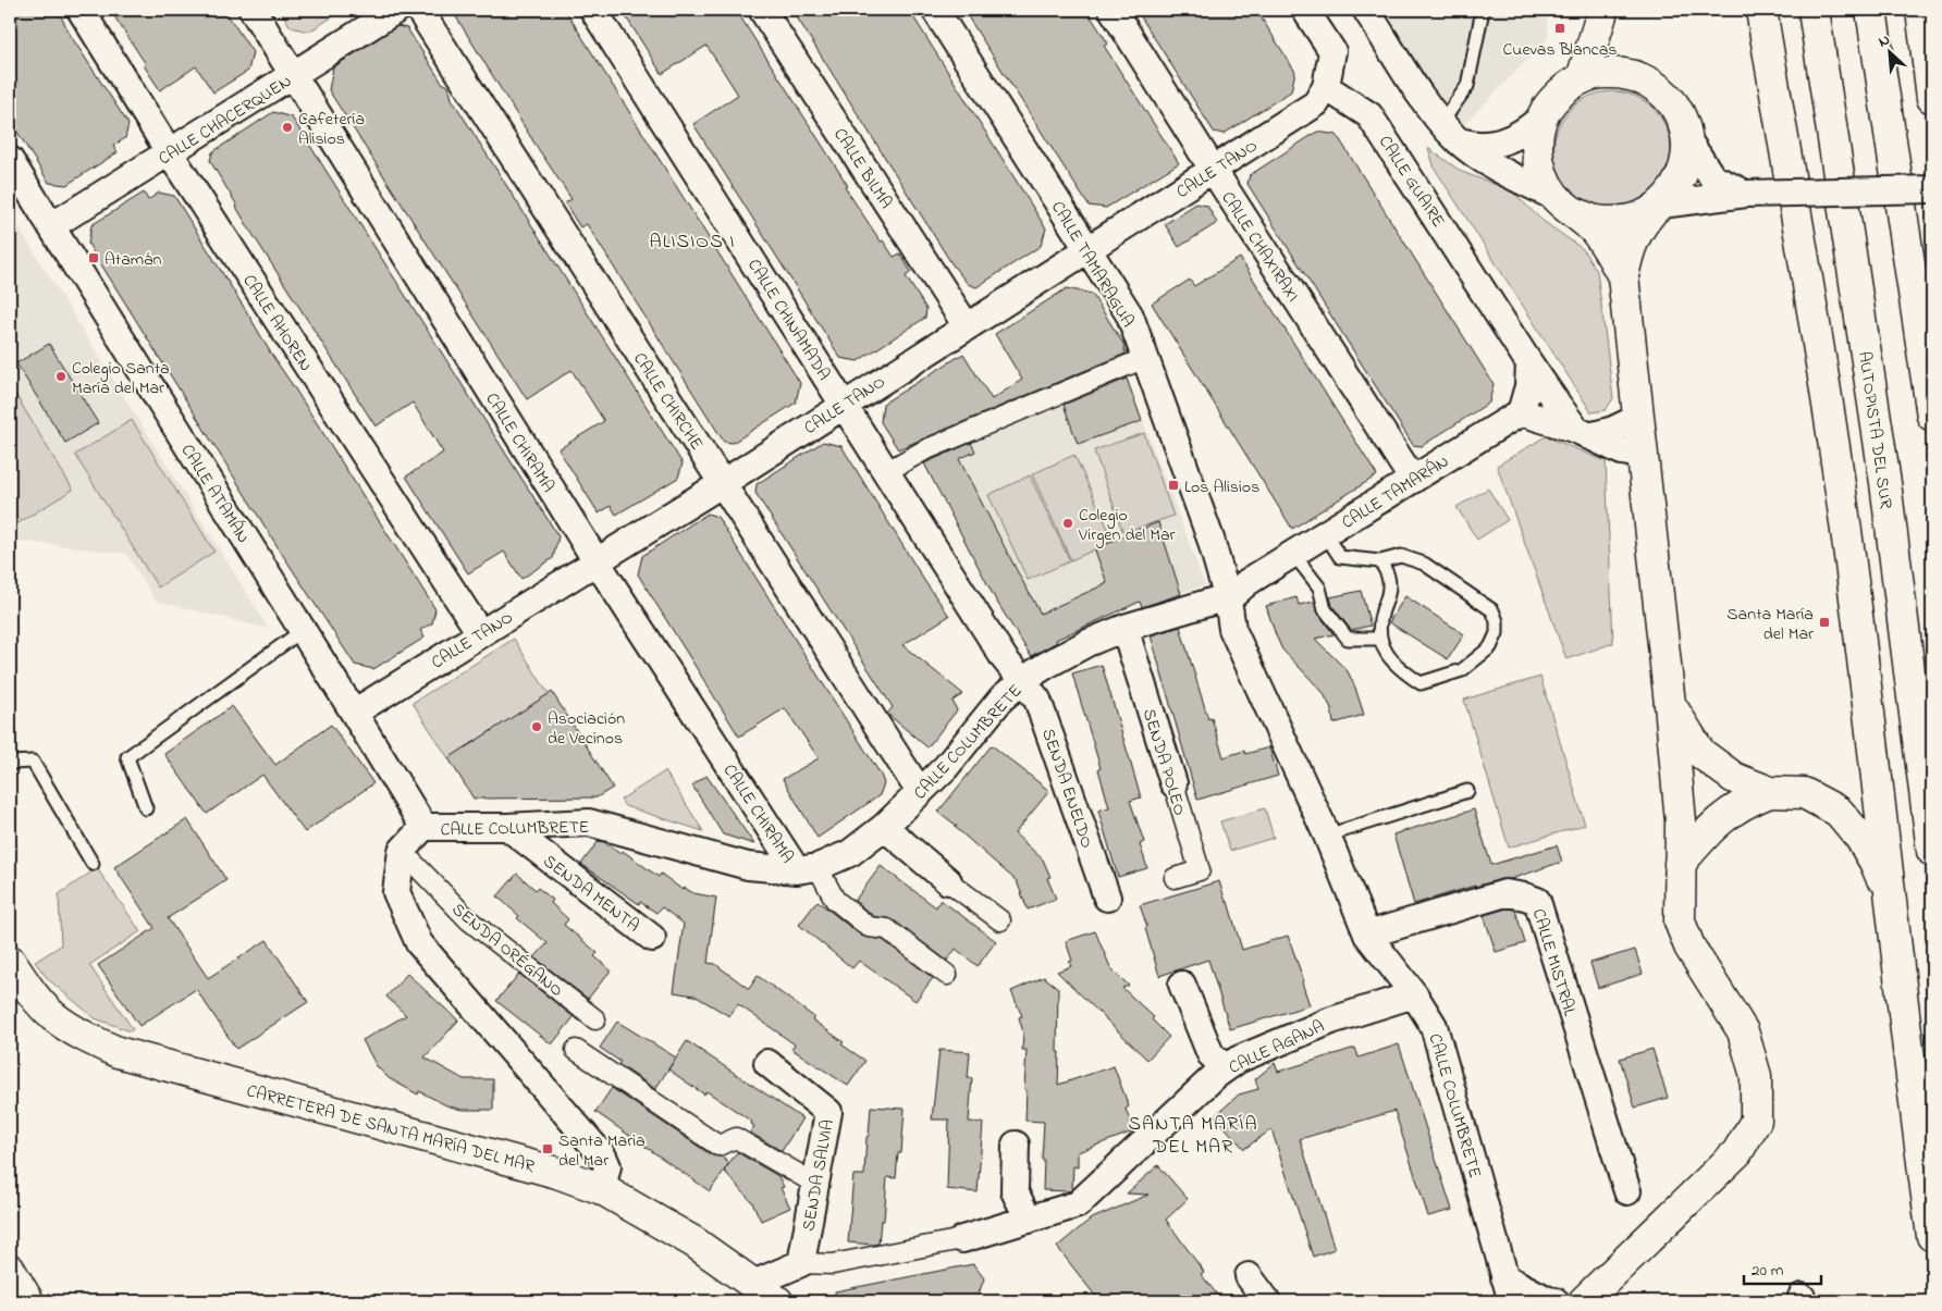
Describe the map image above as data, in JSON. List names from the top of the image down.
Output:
{
  "streets": {
    "main road": ["AUTOPISTA DEL SUR", "CARRETERA DE SANTA MARÍA DEL MAR"],
    "street": [
      "CALLE CHACERQUEN",
      "CALLE BILMA",
      "CALLE TANO",
      "CALLE GUAIRE",
      "CALLE CHAXIRAXI",
      "CALLE TAMARAGUA",
      "CALLE CHINAMADA",
      "CALLE AHOREN",
      "CALLE CHIRCHE",
      "CALLE CHIRAMA",
      "CALLE TAMARÁN",
      "CALLE ATAMÁN",
      "CALLE COLUMBRETE",
      "SENDA POLEO",
      "SENDA ENELDO",
      "SENDA MENTA",
      "SENDA ORÉGANO",
      "CALLE MISTRAL",
      "CALLE AGANA",
      "SENDA SALVIA"
    ]
  },
  "crossings": [
    ["CALLE CHACERQUEN", "CALLE AHOREN"],
    ["CALLE CHACERQUEN", "CALLE CHIRAMA"],
    ["CALLE CHACERQUEN", "CALLE ATAMÁN"],
    ["CALLE BILMA", "CALLE TANO"],
    ["CALLE TANO", "CALLE GUAIRE"],
    ["CALLE TANO", "CALLE CHAXIRAXI"],
    ["CALLE TANO", "CALLE TAMARAGUA"],
    ["CALLE TANO", "CALLE CHINAMADA"],
    ["CALLE TANO", "CALLE AHOREN"],
    ["CALLE TANO", "CALLE CHIRCHE"],
    ["CALLE TANO", "CALLE CHIRAMA"],
    ["CALLE TANO", "CALLE ATAMÁN"],
    ["CALLE CHAXIRAXI", "CALLE TAMARÁN"],
    ["CALLE TAMARAGUA", "CALLE TAMARÁN"],
    ["CALLE TAMARAGUA", "CALLE COLUMBRETE"],
    ["CALLE CHINAMADA", "CALLE COLUMBRETE"],
    ["CALLE CHINAMADA", "SENDA ENELDO"],
    ["CALLE CHIRCHE", "CALLE COLUMBRETE"],
    ["CALLE CHIRAMA", "CALLE COLUMBRETE"],
    ["CALLE TAMARÁN", "CALLE COLUMBRETE"],
    ["CALLE ATAMÁN", "CALLE COLUMBRETE"],
    ["CALLE COLUMBRETE", "SENDA POLEO"],
    ["CALLE COLUMBRETE", "SENDA ENELDO"],
    ["CALLE COLUMBRETE", "SENDA MENTA"],
    ["CALLE COLUMBRETE", "SENDA ORÉGANO"],
    ["CALLE COLUMBRETE", "CALLE MISTRAL"],
    ["CALLE COLUMBRETE", "CALLE AGANA"]
  ],
  "districts": ["ALISIOS I", "SANTA MARÍA DEL MAR"],
  "places": {
    "transit": [
      "Cuevas Blancas",
      "Atamán",
      "Los Alisios",
      "Santa María del Mar",
      "Santa Maria del Mar"
    ],
    "other": [
      "Cafetería Alisios",
      "Colegio Santa María del Mar",
      "Colegio Virgen del Mar",
      "Asociación de Vecinos"
    ]
  },
  "scale_bar": "20 m",
  "north": "top left"
}
